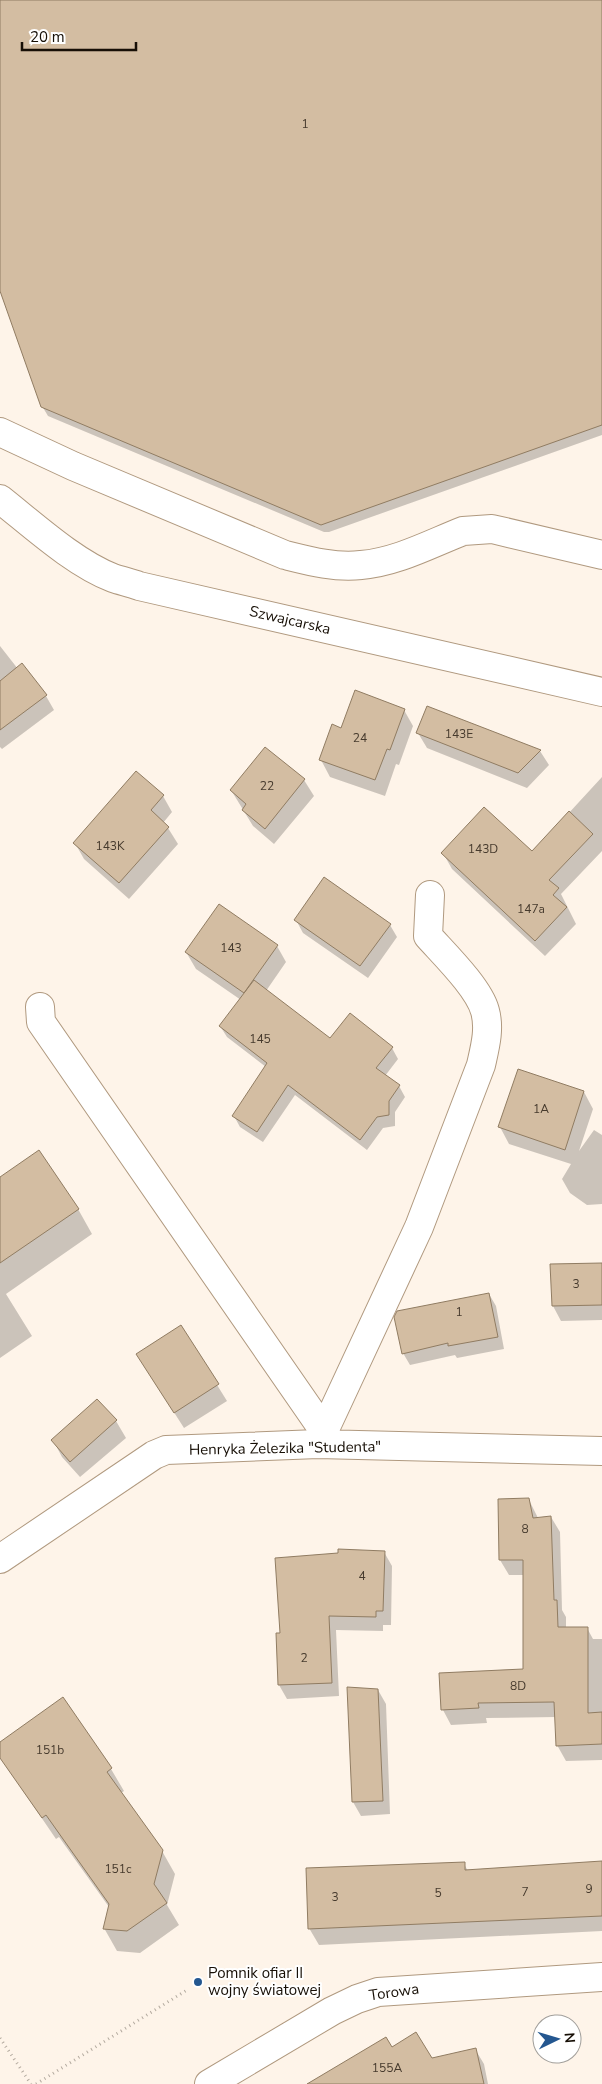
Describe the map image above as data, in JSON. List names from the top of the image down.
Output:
{
  "streets": {
    "street": ["Szwajcarska", "Henryka Żelezika \"Studenta\"", "Torowa"]
  },
  "places": ["Pomnik ofiar II wojny światowej"],
  "house_numbers": [
    "1",
    "143E",
    "24",
    "22",
    "143K",
    "143D",
    "147a",
    "143",
    "145",
    "1A",
    "3",
    "1",
    "8",
    "4",
    "2",
    "8D",
    "151b",
    "151c",
    "9",
    "7",
    "5",
    "3",
    "155A"
  ],
  "scale_bar": "20 m",
  "north": "right"
}
